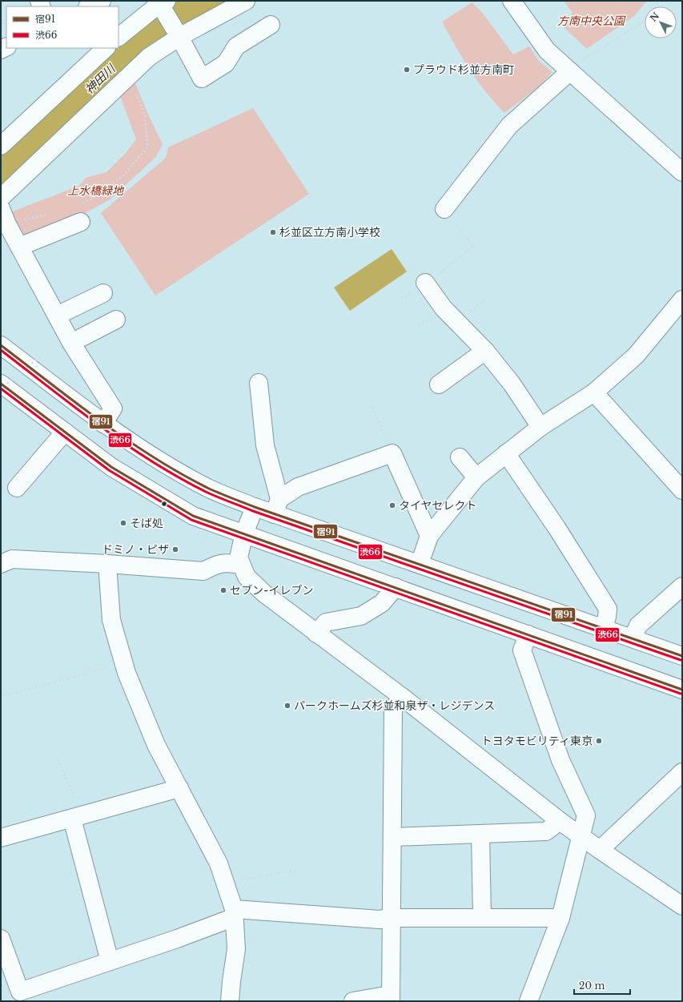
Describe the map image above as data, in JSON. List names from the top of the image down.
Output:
{
  "water": ["神田川"],
  "parks": ["方南中央公園", "上水橋緑地"],
  "places": [
    "プラウド杉並方南町",
    "杉並区立方南小学校",
    "タイヤセレクト",
    "そば処",
    "ドミノ・ピザ",
    "セブン-イレブン",
    "パークホームズ杉並和泉ザ・レジデンス",
    "トヨタモビリティ東京"
  ],
  "lines": ["transit line 宿91", "transit line 渋66"],
  "legend": ["宿91", "渋66"],
  "scale_bar": "20 m",
  "north": "top left"
}
